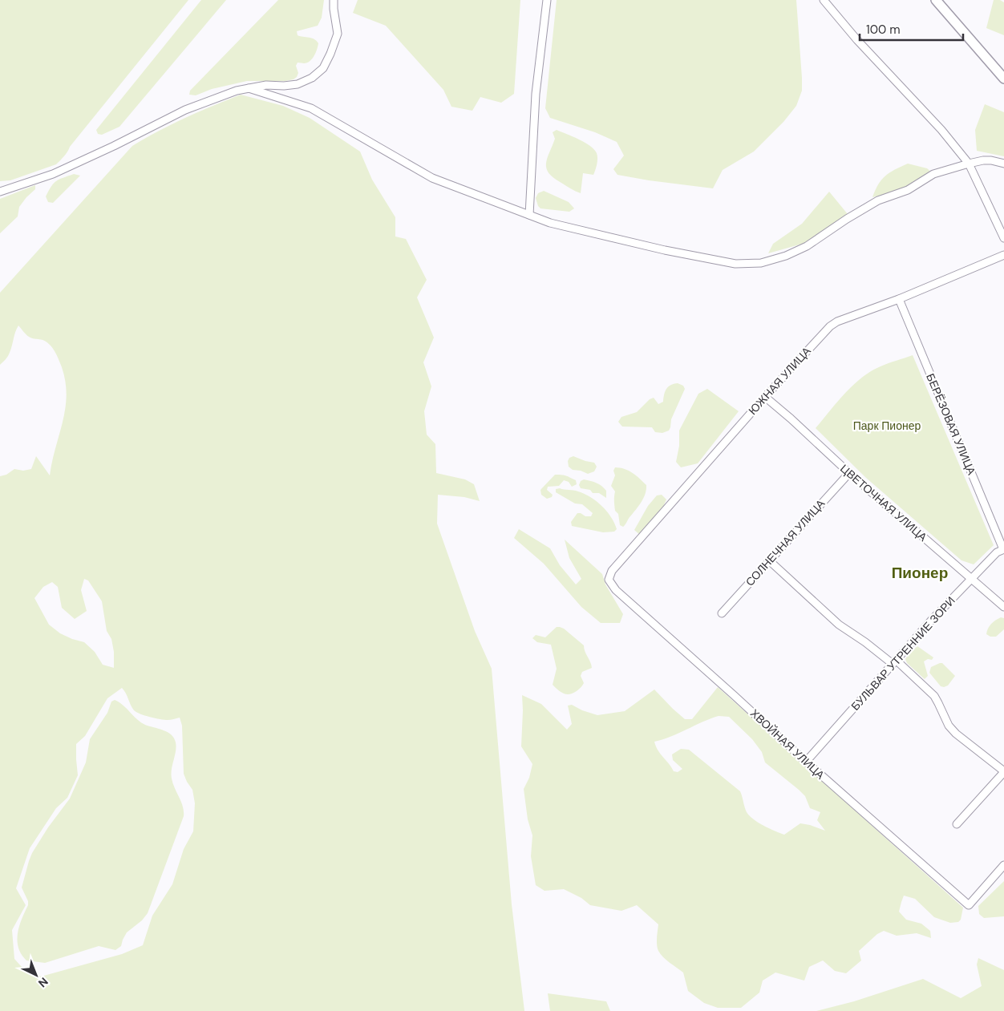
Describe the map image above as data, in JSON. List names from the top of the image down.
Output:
{
  "streets": {
    "street": [
      "ЮЖНАЯ УЛИЦА",
      "БЕРЁЗОВАЯ УЛИЦА",
      "ЦВЕТОЧНАЯ УЛИЦА",
      "СОЛНЕЧНАЯ УЛИЦА",
      "БУЛЬВАР УТРЕННИЕ ЗОРИ",
      "ХВОЙНАЯ УЛИЦА"
    ]
  },
  "crossings": [
    ["ЮЖНАЯ УЛИЦА", "БЕРЁЗОВАЯ УЛИЦА"],
    ["ЮЖНАЯ УЛИЦА", "ЦВЕТОЧНАЯ УЛИЦА"],
    ["ЮЖНАЯ УЛИЦА", "ХВОЙНАЯ УЛИЦА"],
    ["БЕРЁЗОВАЯ УЛИЦА", "БУЛЬВАР УТРЕННИЕ ЗОРИ"],
    ["ЦВЕТОЧНАЯ УЛИЦА", "СОЛНЕЧНАЯ УЛИЦА"],
    ["ЦВЕТОЧНАЯ УЛИЦА", "БУЛЬВАР УТРЕННИЕ ЗОРИ"],
    ["БУЛЬВАР УТРЕННИЕ ЗОРИ", "ХВОЙНАЯ УЛИЦА"]
  ],
  "districts": ["Пионер"],
  "parks": ["Парк Пионер"],
  "scale_bar": "100 m",
  "north": "bottom right"
}
